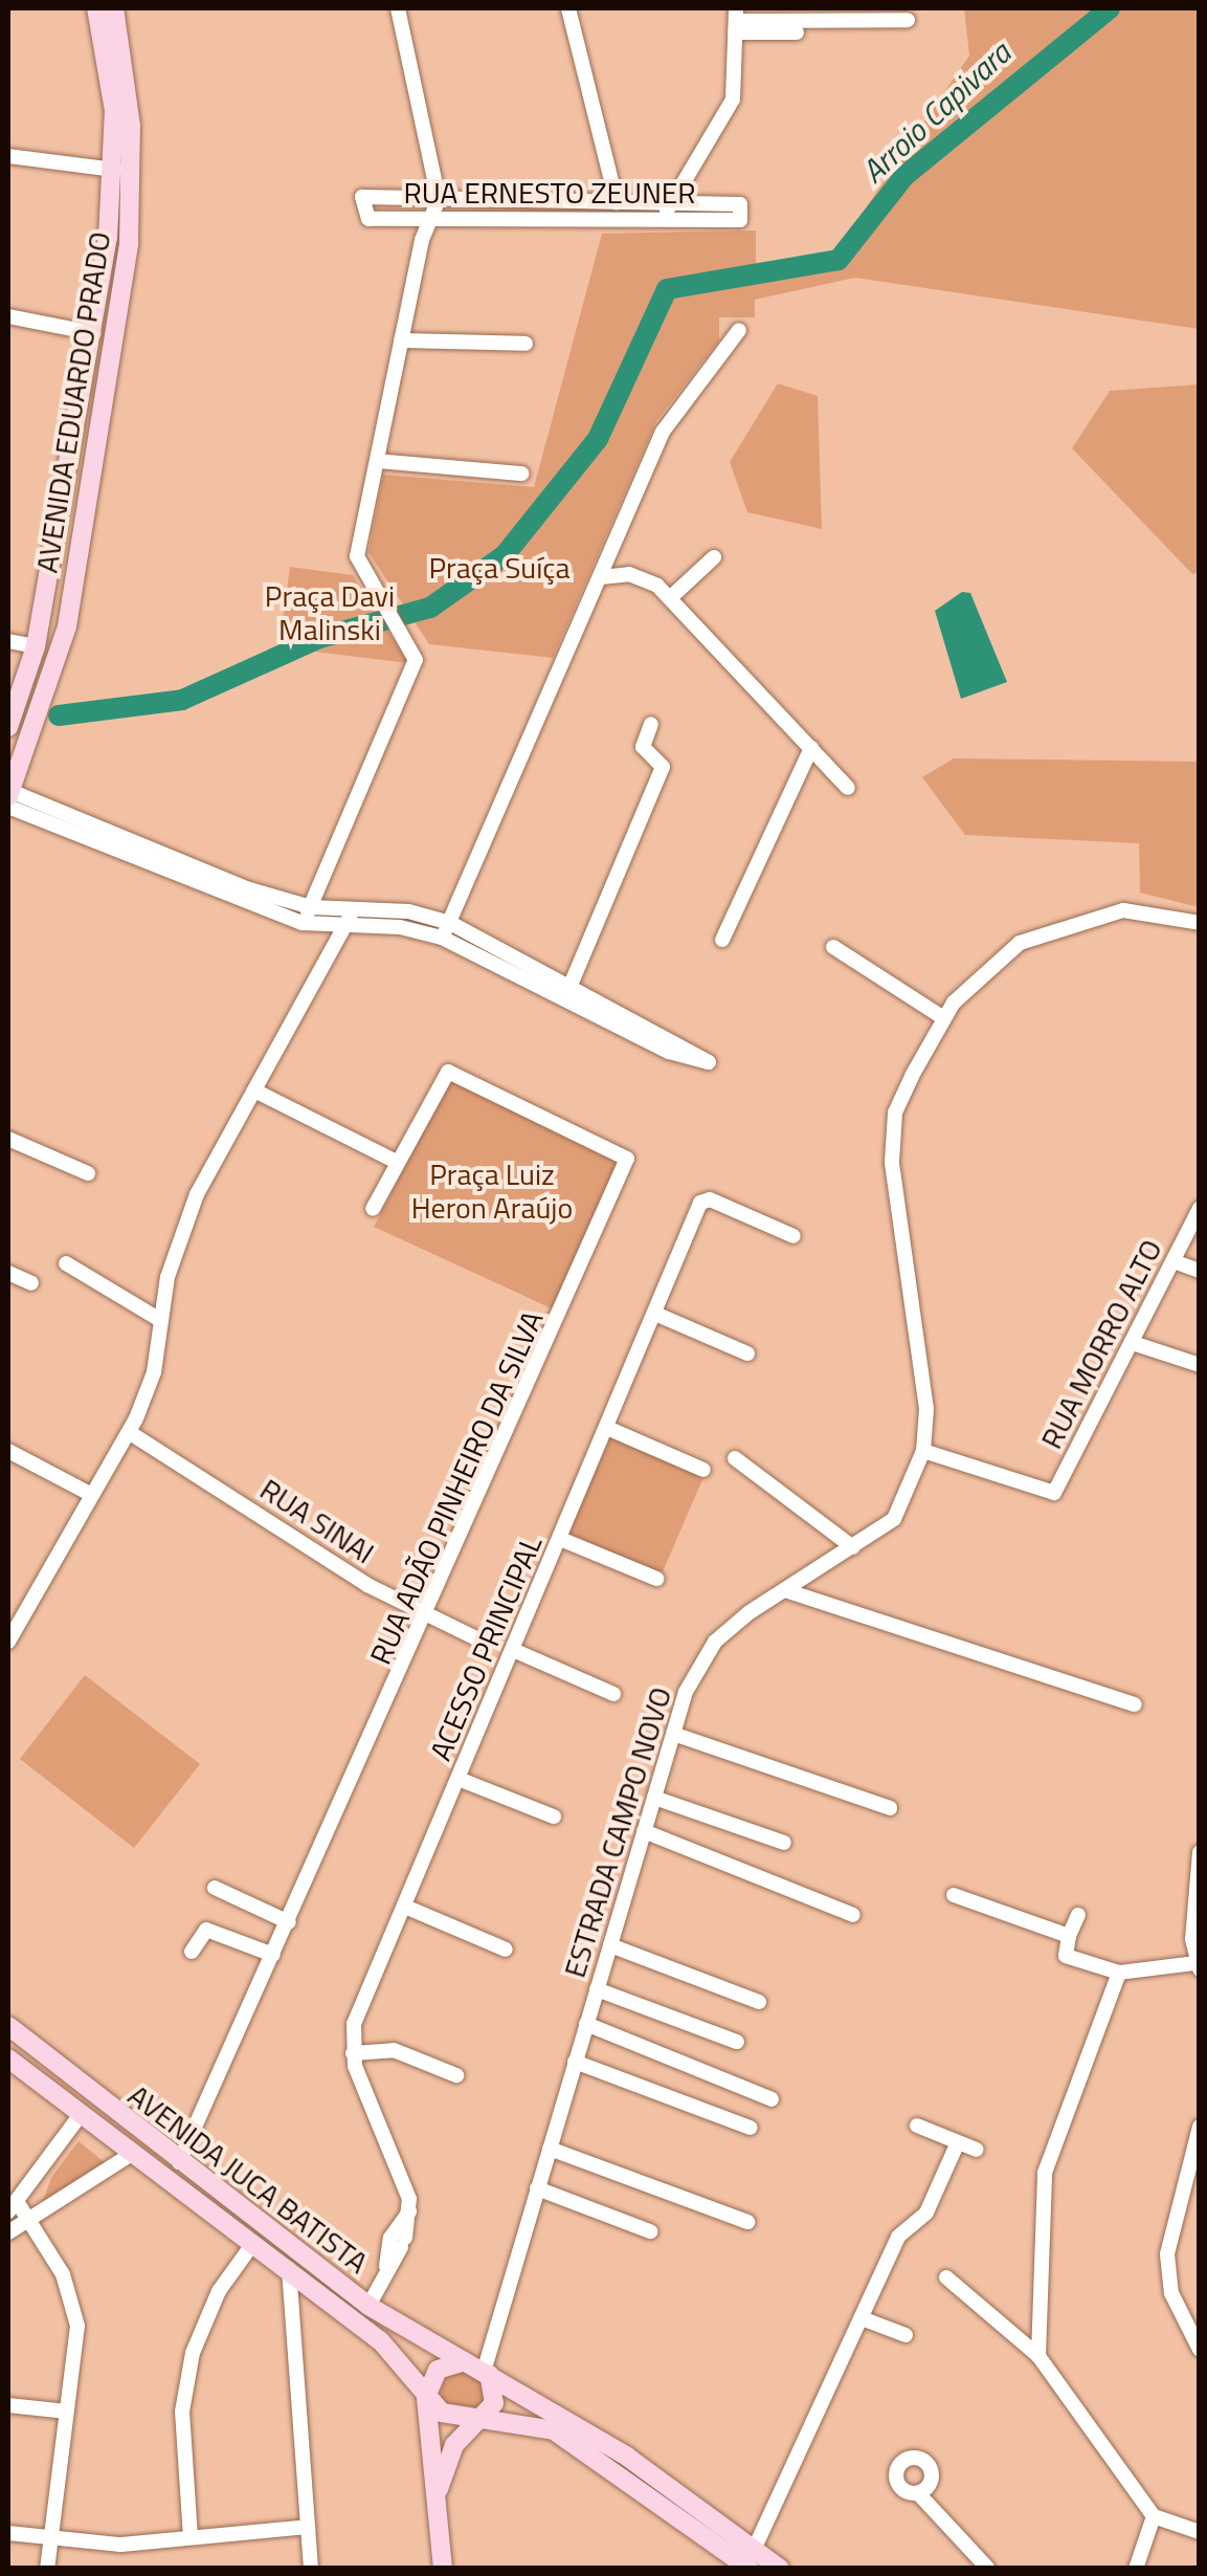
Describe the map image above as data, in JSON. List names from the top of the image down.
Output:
{
  "streets": {
    "main road": ["AVENIDA EDUARDO PRADO", "AVENIDA JUCA BATISTA"],
    "street": [
      "RUA ERNESTO ZEUNER",
      "RUA MORRO ALTO",
      "RUA ADÃO PINHEIRO DA SILVA",
      "RUA SINAI",
      "ACESSO PRINCIPAL",
      "ESTRADA CAMPO NOVO"
    ]
  },
  "crossings": [
    ["RUA MORRO ALTO", "ESTRADA CAMPO NOVO"],
    ["RUA ADÃO PINHEIRO DA SILVA", "RUA SINAI"],
    ["RUA ADÃO PINHEIRO DA SILVA", "AVENIDA JUCA BATISTA"],
    ["ESTRADA CAMPO NOVO", "AVENIDA JUCA BATISTA"]
  ],
  "water": ["Arroio Capivara"],
  "parks": ["Praça Suíça", "Praça Davi Malinski", "Praça Luiz Heron Araújo"]
}
